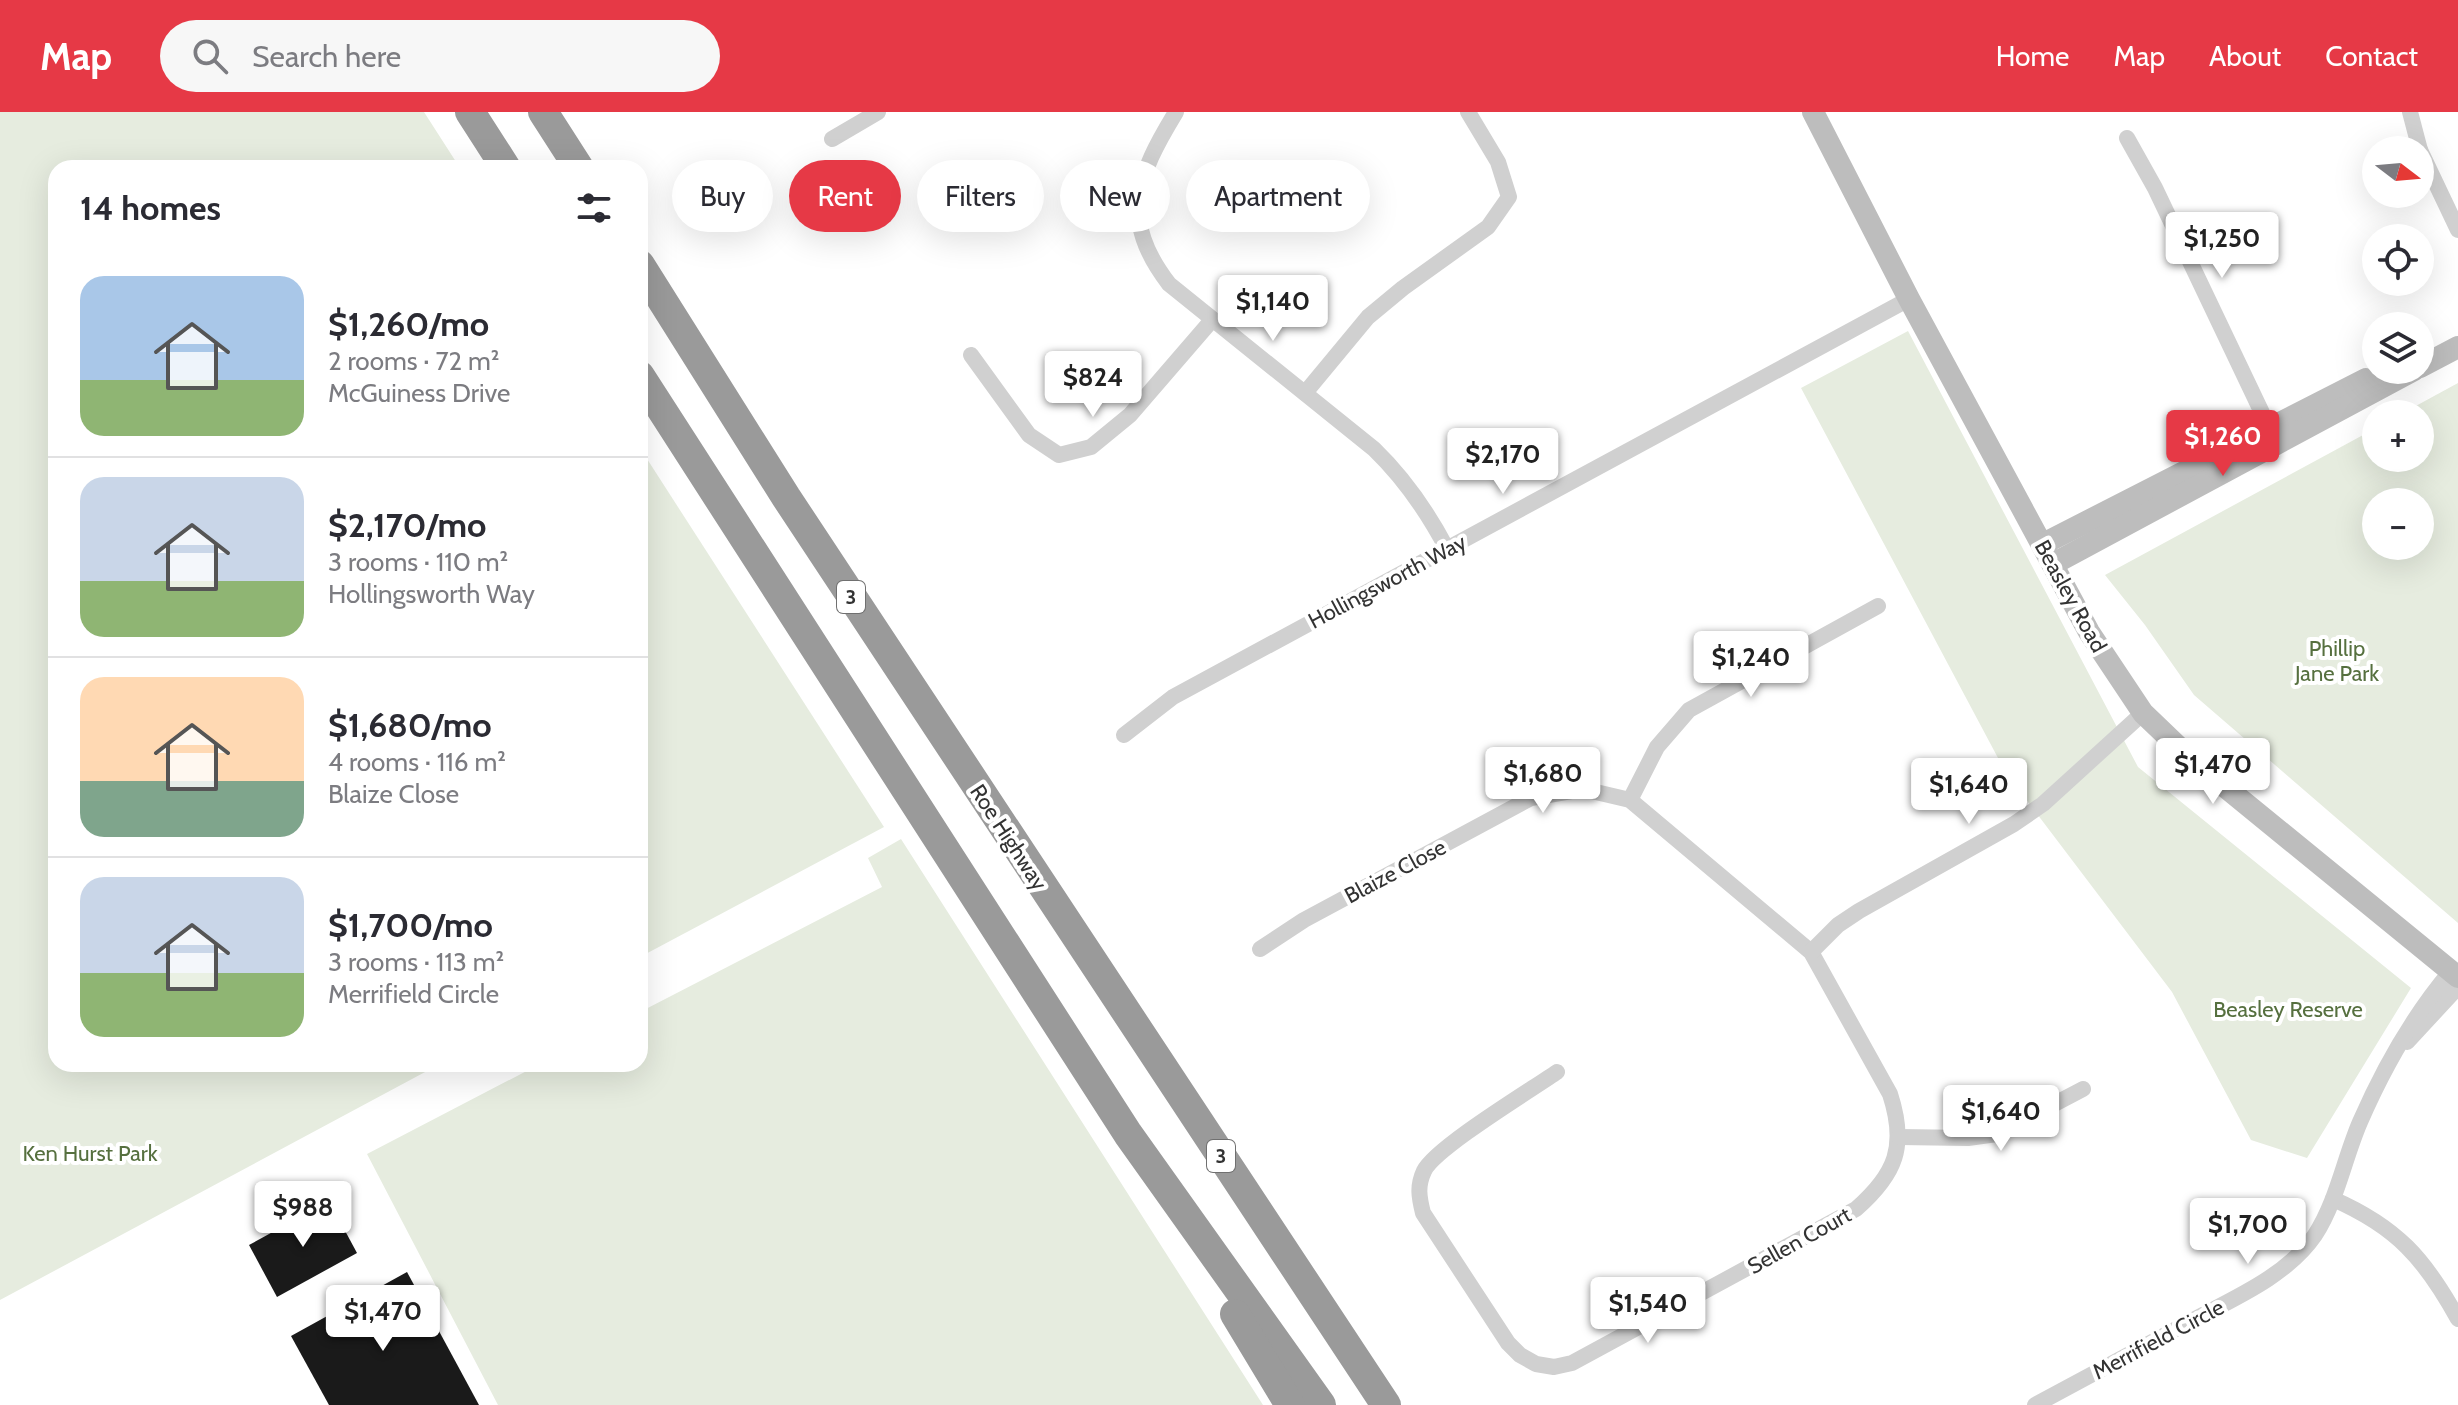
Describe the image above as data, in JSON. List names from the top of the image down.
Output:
{
  "streets": {
    "highway": ["3", "Roe Highway"],
    "main road": ["Beasley Road"],
    "street": [
      "Hollingsworth Way",
      "Blaize Close",
      "Sellen Court",
      "Merrifield Circle"
    ]
  },
  "crossings": [
    ["Hollingsworth Way", "Beasley Road"],
    ["Beasley Road", "Merrifield Circle"],
    ["Blaize Close", "Sellen Court"]
  ],
  "parks": ["Phillip Jane Park", "Beasley Reserve", "Ken Hurst Park"],
  "north": "right",
  "page": {
    "header": "Map",
    "search": "Search here",
    "nav": [
      "Home",
      "Map",
      "About",
      "Contact"
    ],
    "map_buttons": ["+", "−"],
    "chip": [
      "Buy",
      "Rent",
      "Filters",
      "New",
      "Apartment"
    ],
    "heading": "14 homes",
    "price": [
      "$1,250",
      "$1,140",
      "$824",
      "$1,260",
      "$2,170",
      "$1,240",
      "$1,470",
      "$1,680",
      "$1,640",
      "$1,640",
      "$988",
      "$1,700",
      "$1,540",
      "$1,470"
    ],
    "list": [
      {
        "name": "$1,260/mo",
        "note": "2 rooms · 72 m² · McGuiness Drive"
      },
      {
        "name": "$2,170/mo",
        "note": "3 rooms · 110 m² · Hollingsworth Way"
      },
      {
        "name": "$1,680/mo",
        "note": "4 rooms · 116 m² · Blaize Close"
      },
      {
        "name": "$1,700/mo",
        "note": "3 rooms · 113 m² · Merrifield Circle"
      }
    ]
  }
}
